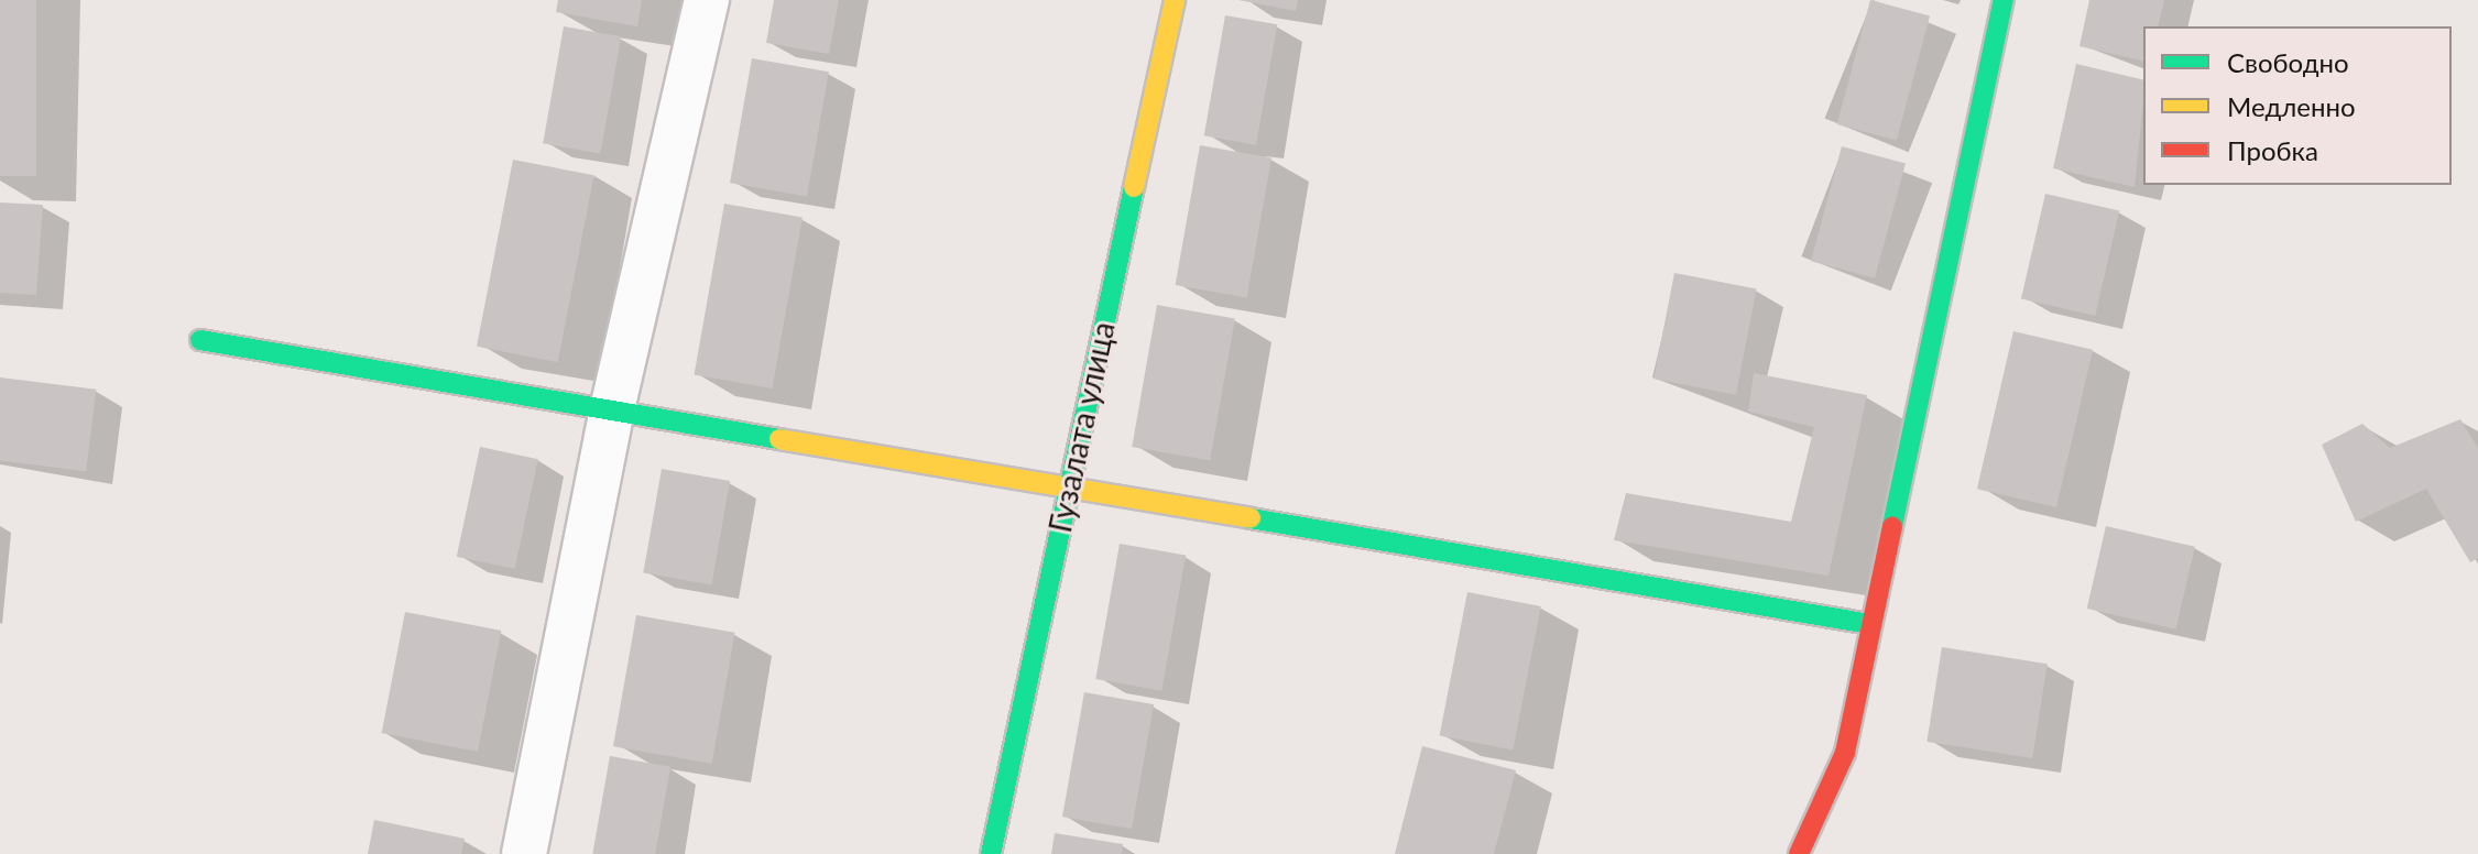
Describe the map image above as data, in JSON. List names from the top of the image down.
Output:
{
  "streets": {
    "street": ["Гузалата улица"]
  },
  "legend": ["Свободно", "Медленно", "Пробка"]
}
